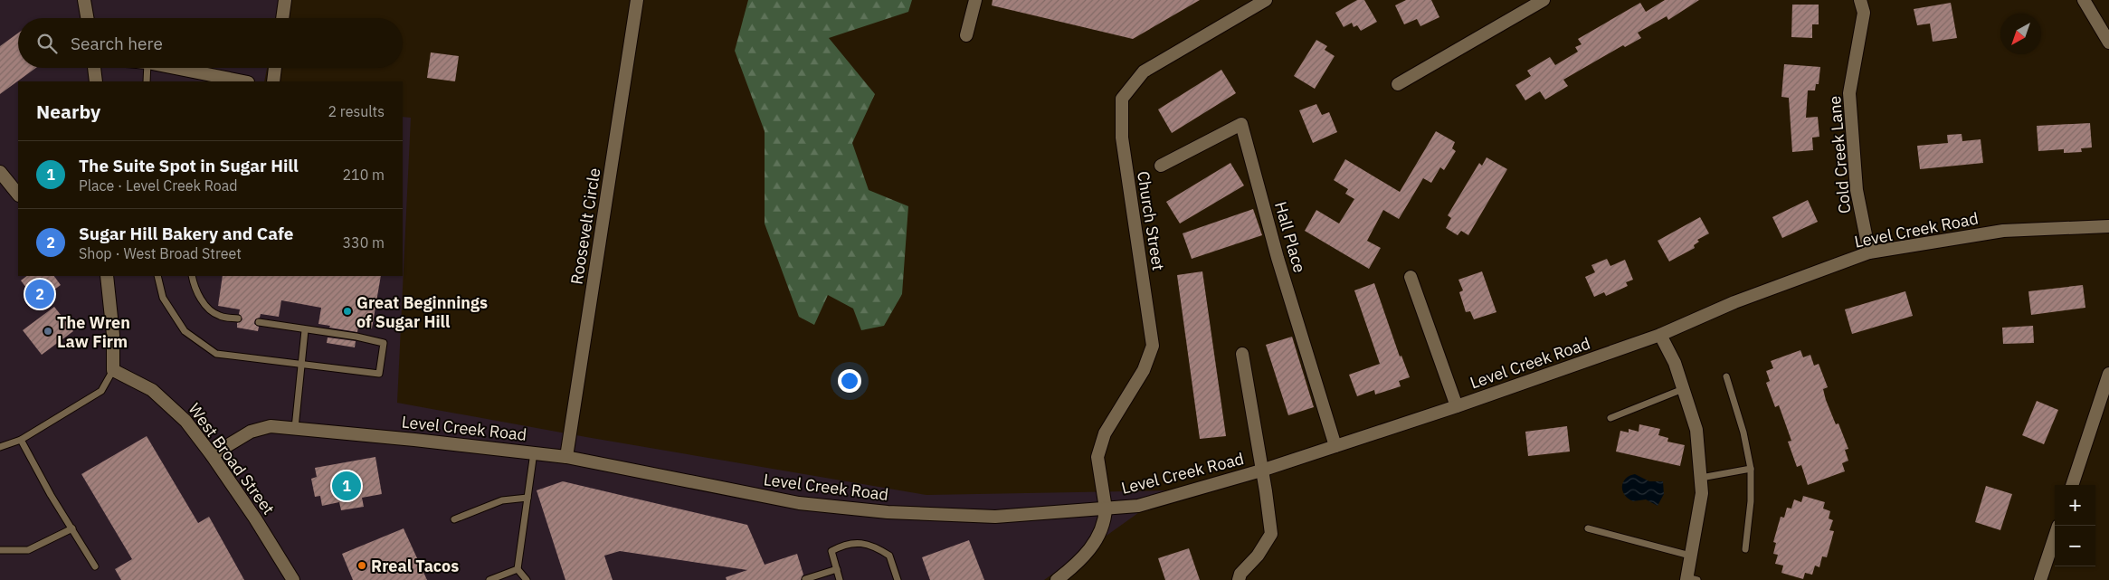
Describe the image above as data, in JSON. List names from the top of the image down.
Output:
{
  "streets": {
    "street": [
      "Cold Creek Lane",
      "Church Street",
      "Roosevelt Circle",
      "Level Creek Road",
      "Hall Place",
      "West Broad Street"
    ]
  },
  "crossings": [
    ["Cold Creek Lane", "Level Creek Road"],
    ["Church Street", "Level Creek Road"],
    ["Roosevelt Circle", "Level Creek Road"],
    ["Level Creek Road", "Hall Place"],
    ["Level Creek Road", "West Broad Street"]
  ],
  "places": ["Great Beginnings of Sugar Hill", "The Wren Law Firm", "Rreal Tacos"],
  "north": "bottom left",
  "page": {
    "search": "Search here",
    "heading": ["Nearby", "2 results"],
    "list": [
      {
        "mark": "1",
        "name": "The Suite Spot in Sugar Hill",
        "note": "Place · Level Creek Road",
        "value": "210 m"
      },
      {
        "mark": "2",
        "name": "Sugar Hill Bakery and Cafe",
        "note": "Shop · West Broad Street",
        "value": "330 m"
      }
    ],
    "pins": ["2", "1"],
    "map_buttons": ["+", "−"]
  }
}
